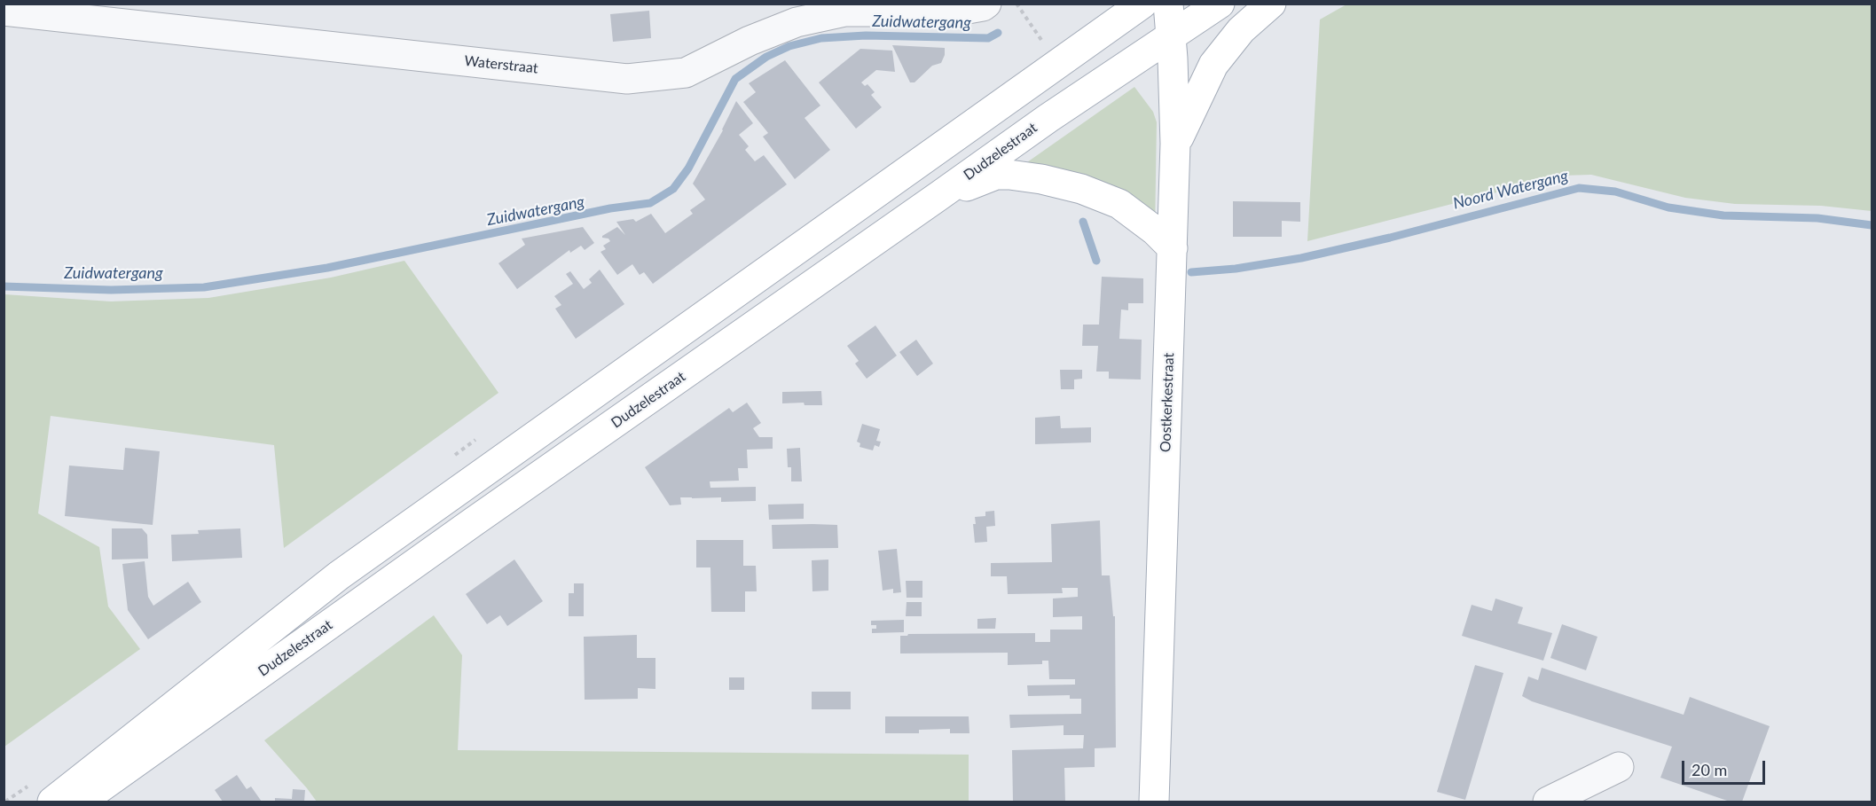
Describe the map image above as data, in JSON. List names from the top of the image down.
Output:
{
  "streets": {
    "main road": ["Dudzelestraat", "Oostkerkestraat"],
    "street": ["Waterstraat"]
  },
  "crossings": [
    ["Dudzelestraat", "Oostkerkestraat"]
  ],
  "water": ["Zuidwatergang", "Noord Watergang"],
  "scale_bar": "20 m"
}
